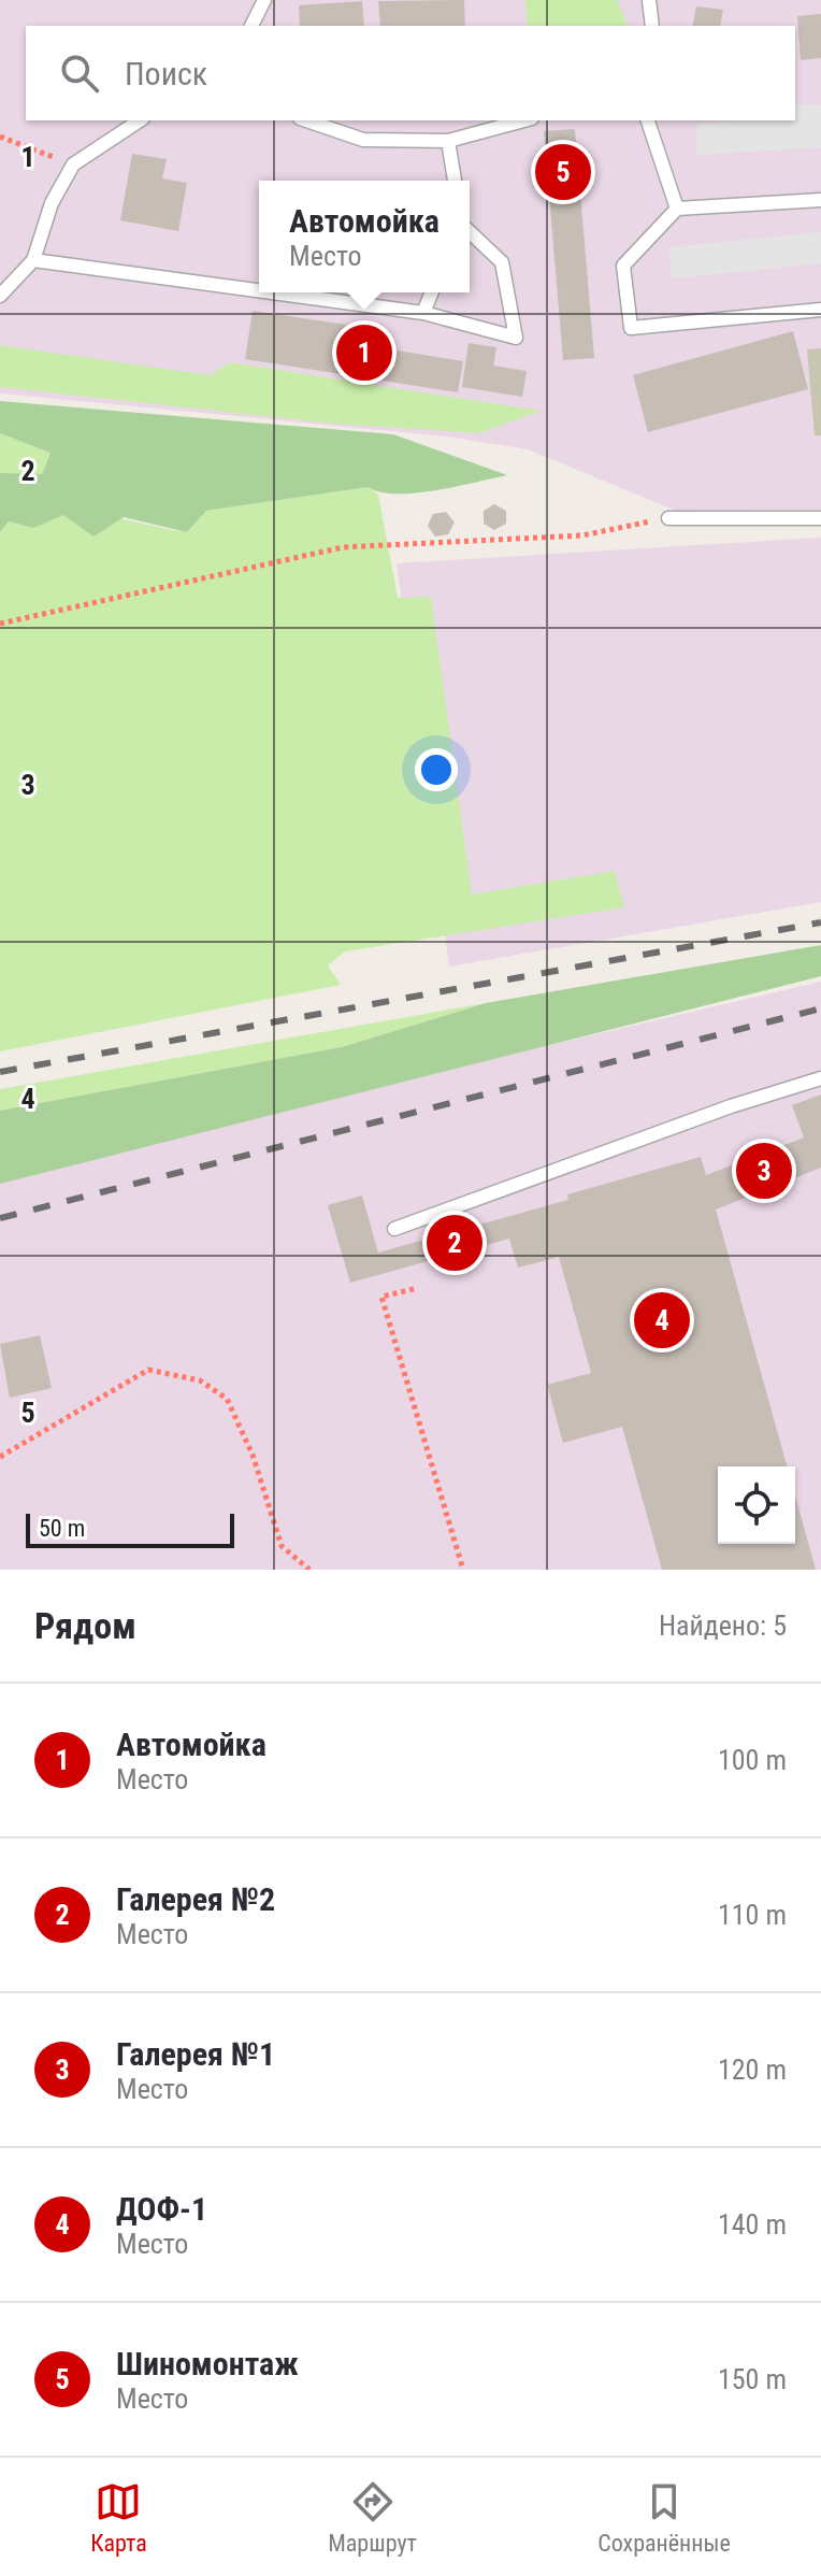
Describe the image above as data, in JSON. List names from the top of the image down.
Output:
{
  "scale_bar": "50 m",
  "page": {
    "search": "Поиск",
    "pins": [
      "5",
      "1",
      "3",
      "2",
      "4"
    ],
    "popup": ["Автомойка", "Место"],
    "scale": "50 m",
    "heading": ["Рядом", "Найдено: 5"],
    "list": [
      {
        "mark": "1",
        "name": "Автомойка",
        "note": "Место",
        "value": "100 m"
      },
      {
        "mark": "2",
        "name": "Галерея №2",
        "note": "Место",
        "value": "110 m"
      },
      {
        "mark": "3",
        "name": "Галерея №1",
        "note": "Место",
        "value": "120 m"
      },
      {
        "mark": "4",
        "name": "ДОФ-1",
        "note": "Место",
        "value": "140 m"
      },
      {
        "mark": "5",
        "name": "Шиномонтаж",
        "note": "Место",
        "value": "150 m"
      }
    ],
    "nav": ["Карта", "Маршрут", "Сохранённые"]
  },
  "grid": {
    "rows": [
      "1",
      "2",
      "3",
      "4",
      "5"
    ]
  }
}
